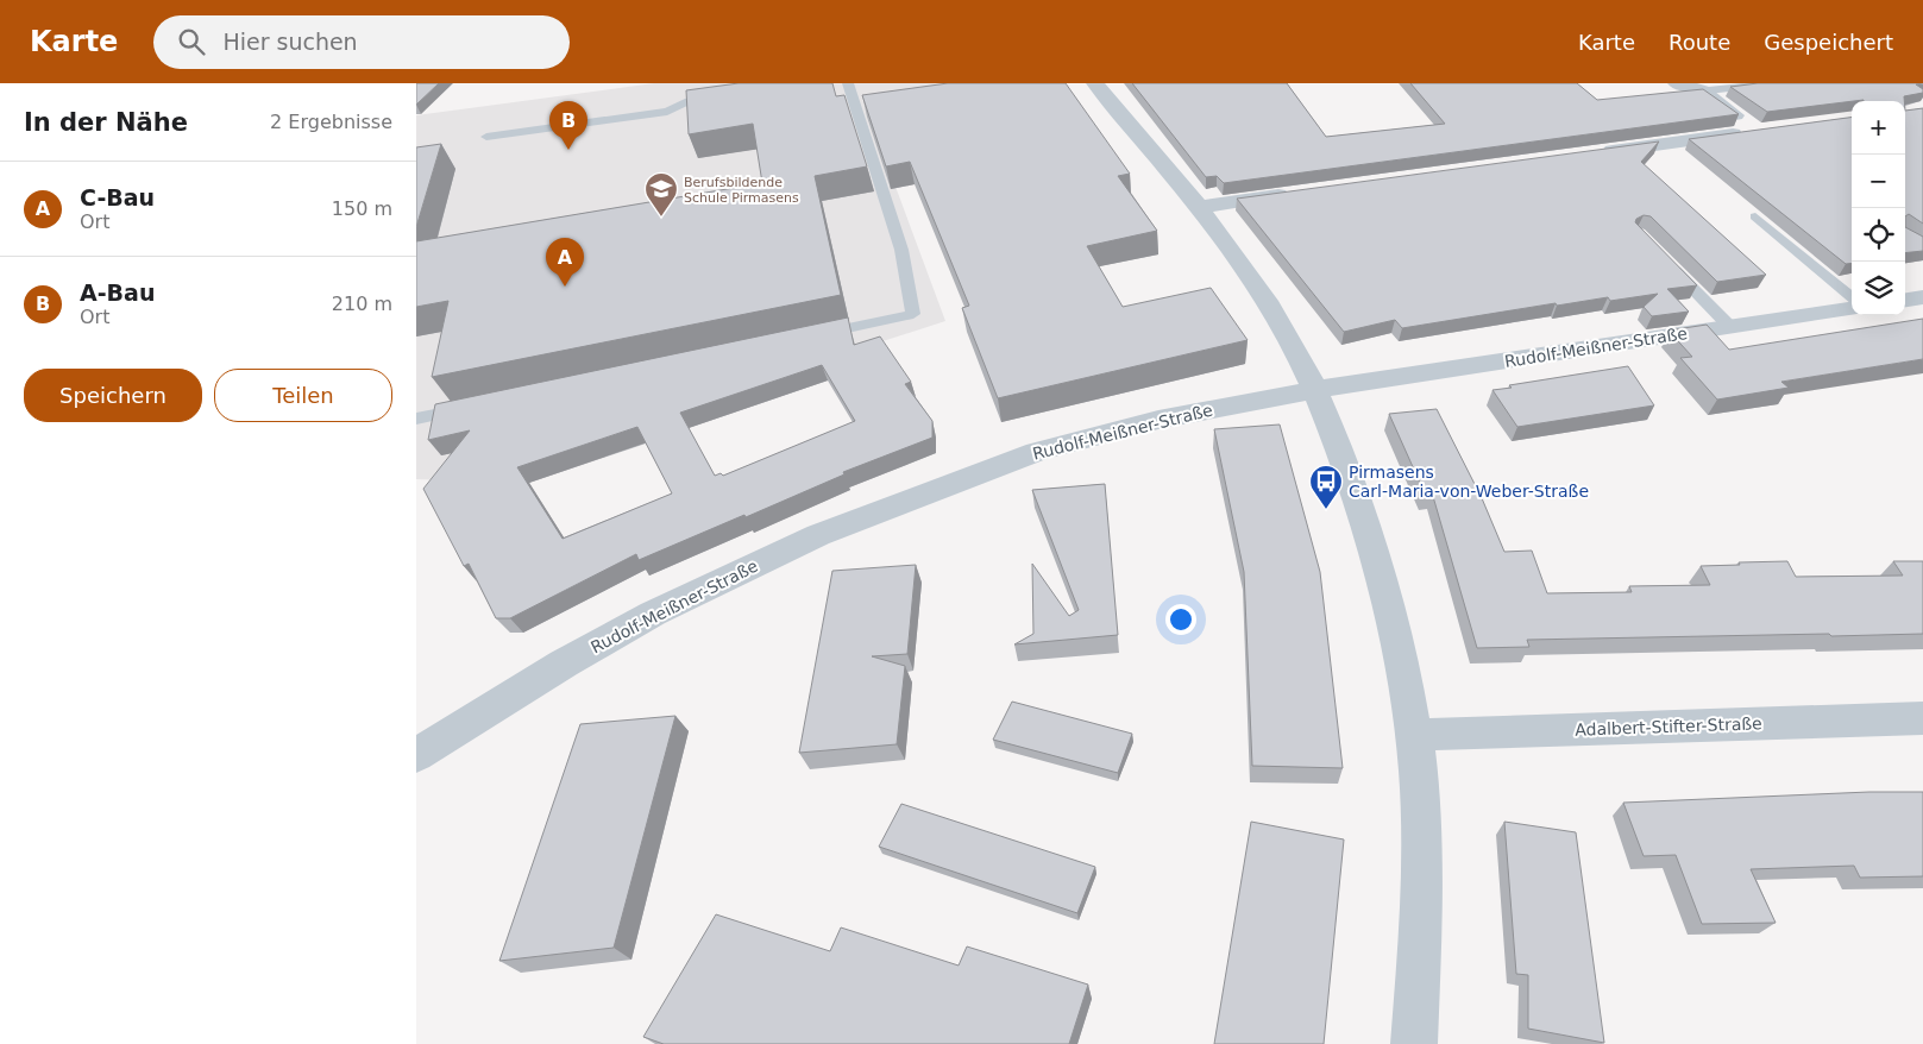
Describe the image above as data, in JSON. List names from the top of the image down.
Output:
{
  "streets": {
    "street": ["Rudolf-Meißner-Straße", "Adalbert-Stifter-Straße"]
  },
  "places": {
    "school or university": ["Berufsbildende Schule Pirmasens"],
    "bus stop": ["Pirmasens Carl-Maria-von-Weber-Straße"]
  },
  "page": {
    "header": "Karte",
    "search": "Hier suchen",
    "nav": ["Karte", "Route", "Gespeichert"],
    "heading": ["In der Nähe", "2 Ergebnisse"],
    "map_buttons": ["+", "−"],
    "pins": ["B", "A"],
    "list": [
      {
        "mark": "A",
        "name": "C-Bau",
        "note": "Ort",
        "value": "150 m"
      },
      {
        "mark": "B",
        "name": "A-Bau",
        "note": "Ort",
        "value": "210 m"
      }
    ],
    "buttons": ["Speichern", "Teilen"]
  }
}
